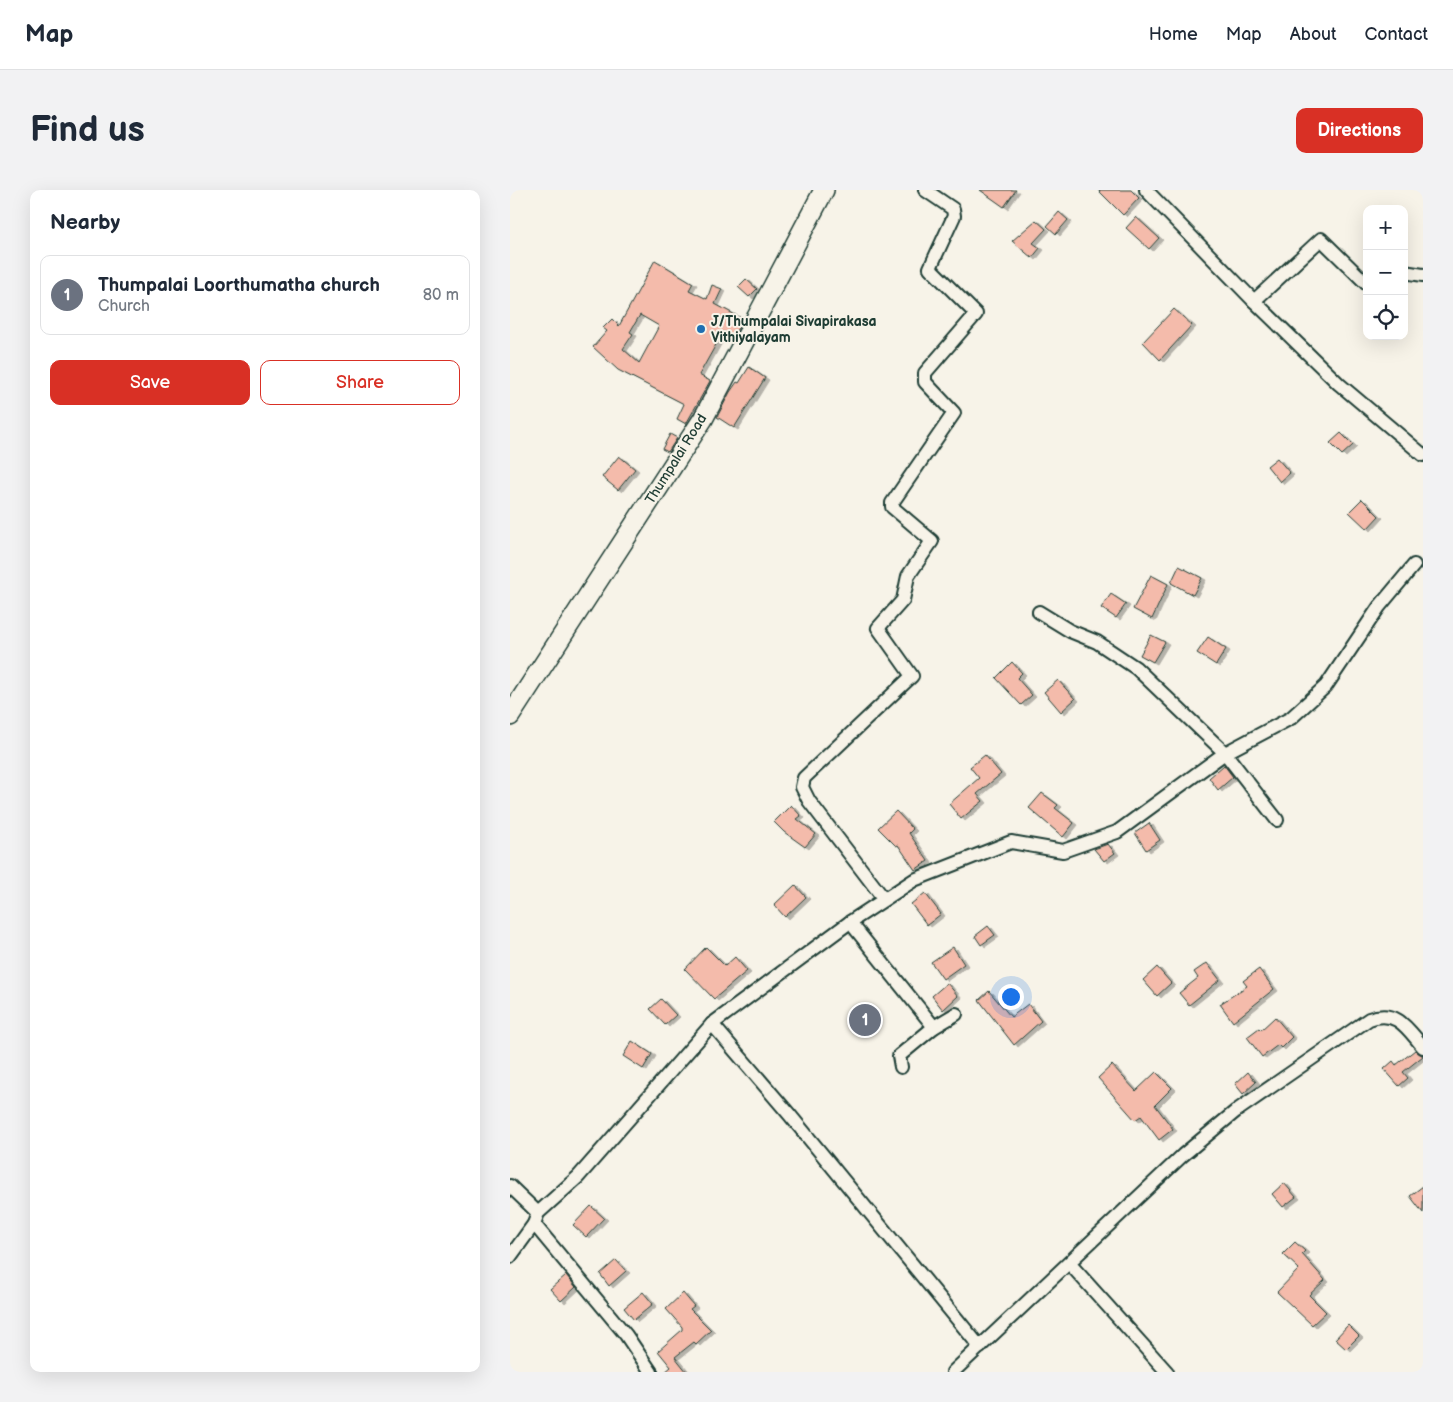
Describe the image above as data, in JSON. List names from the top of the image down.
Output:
{
  "streets": {
    "street": ["Thumpalai Road"]
  },
  "places": ["J/Thumpalai Sivapirakasa Vithiyalayam"],
  "page": {
    "header": "Map",
    "nav": [
      "Home",
      "Map",
      "About",
      "Contact"
    ],
    "buttons": [
      "Directions",
      ["Save", "Share"]
    ],
    "title": "Find us",
    "heading": "Nearby",
    "map_buttons": ["+", "−"],
    "list": [
      {
        "mark": "1",
        "name": "Thumpalai Loorthumatha church",
        "note": "Church",
        "value": "80 m"
      }
    ],
    "pins": "1"
  }
}
